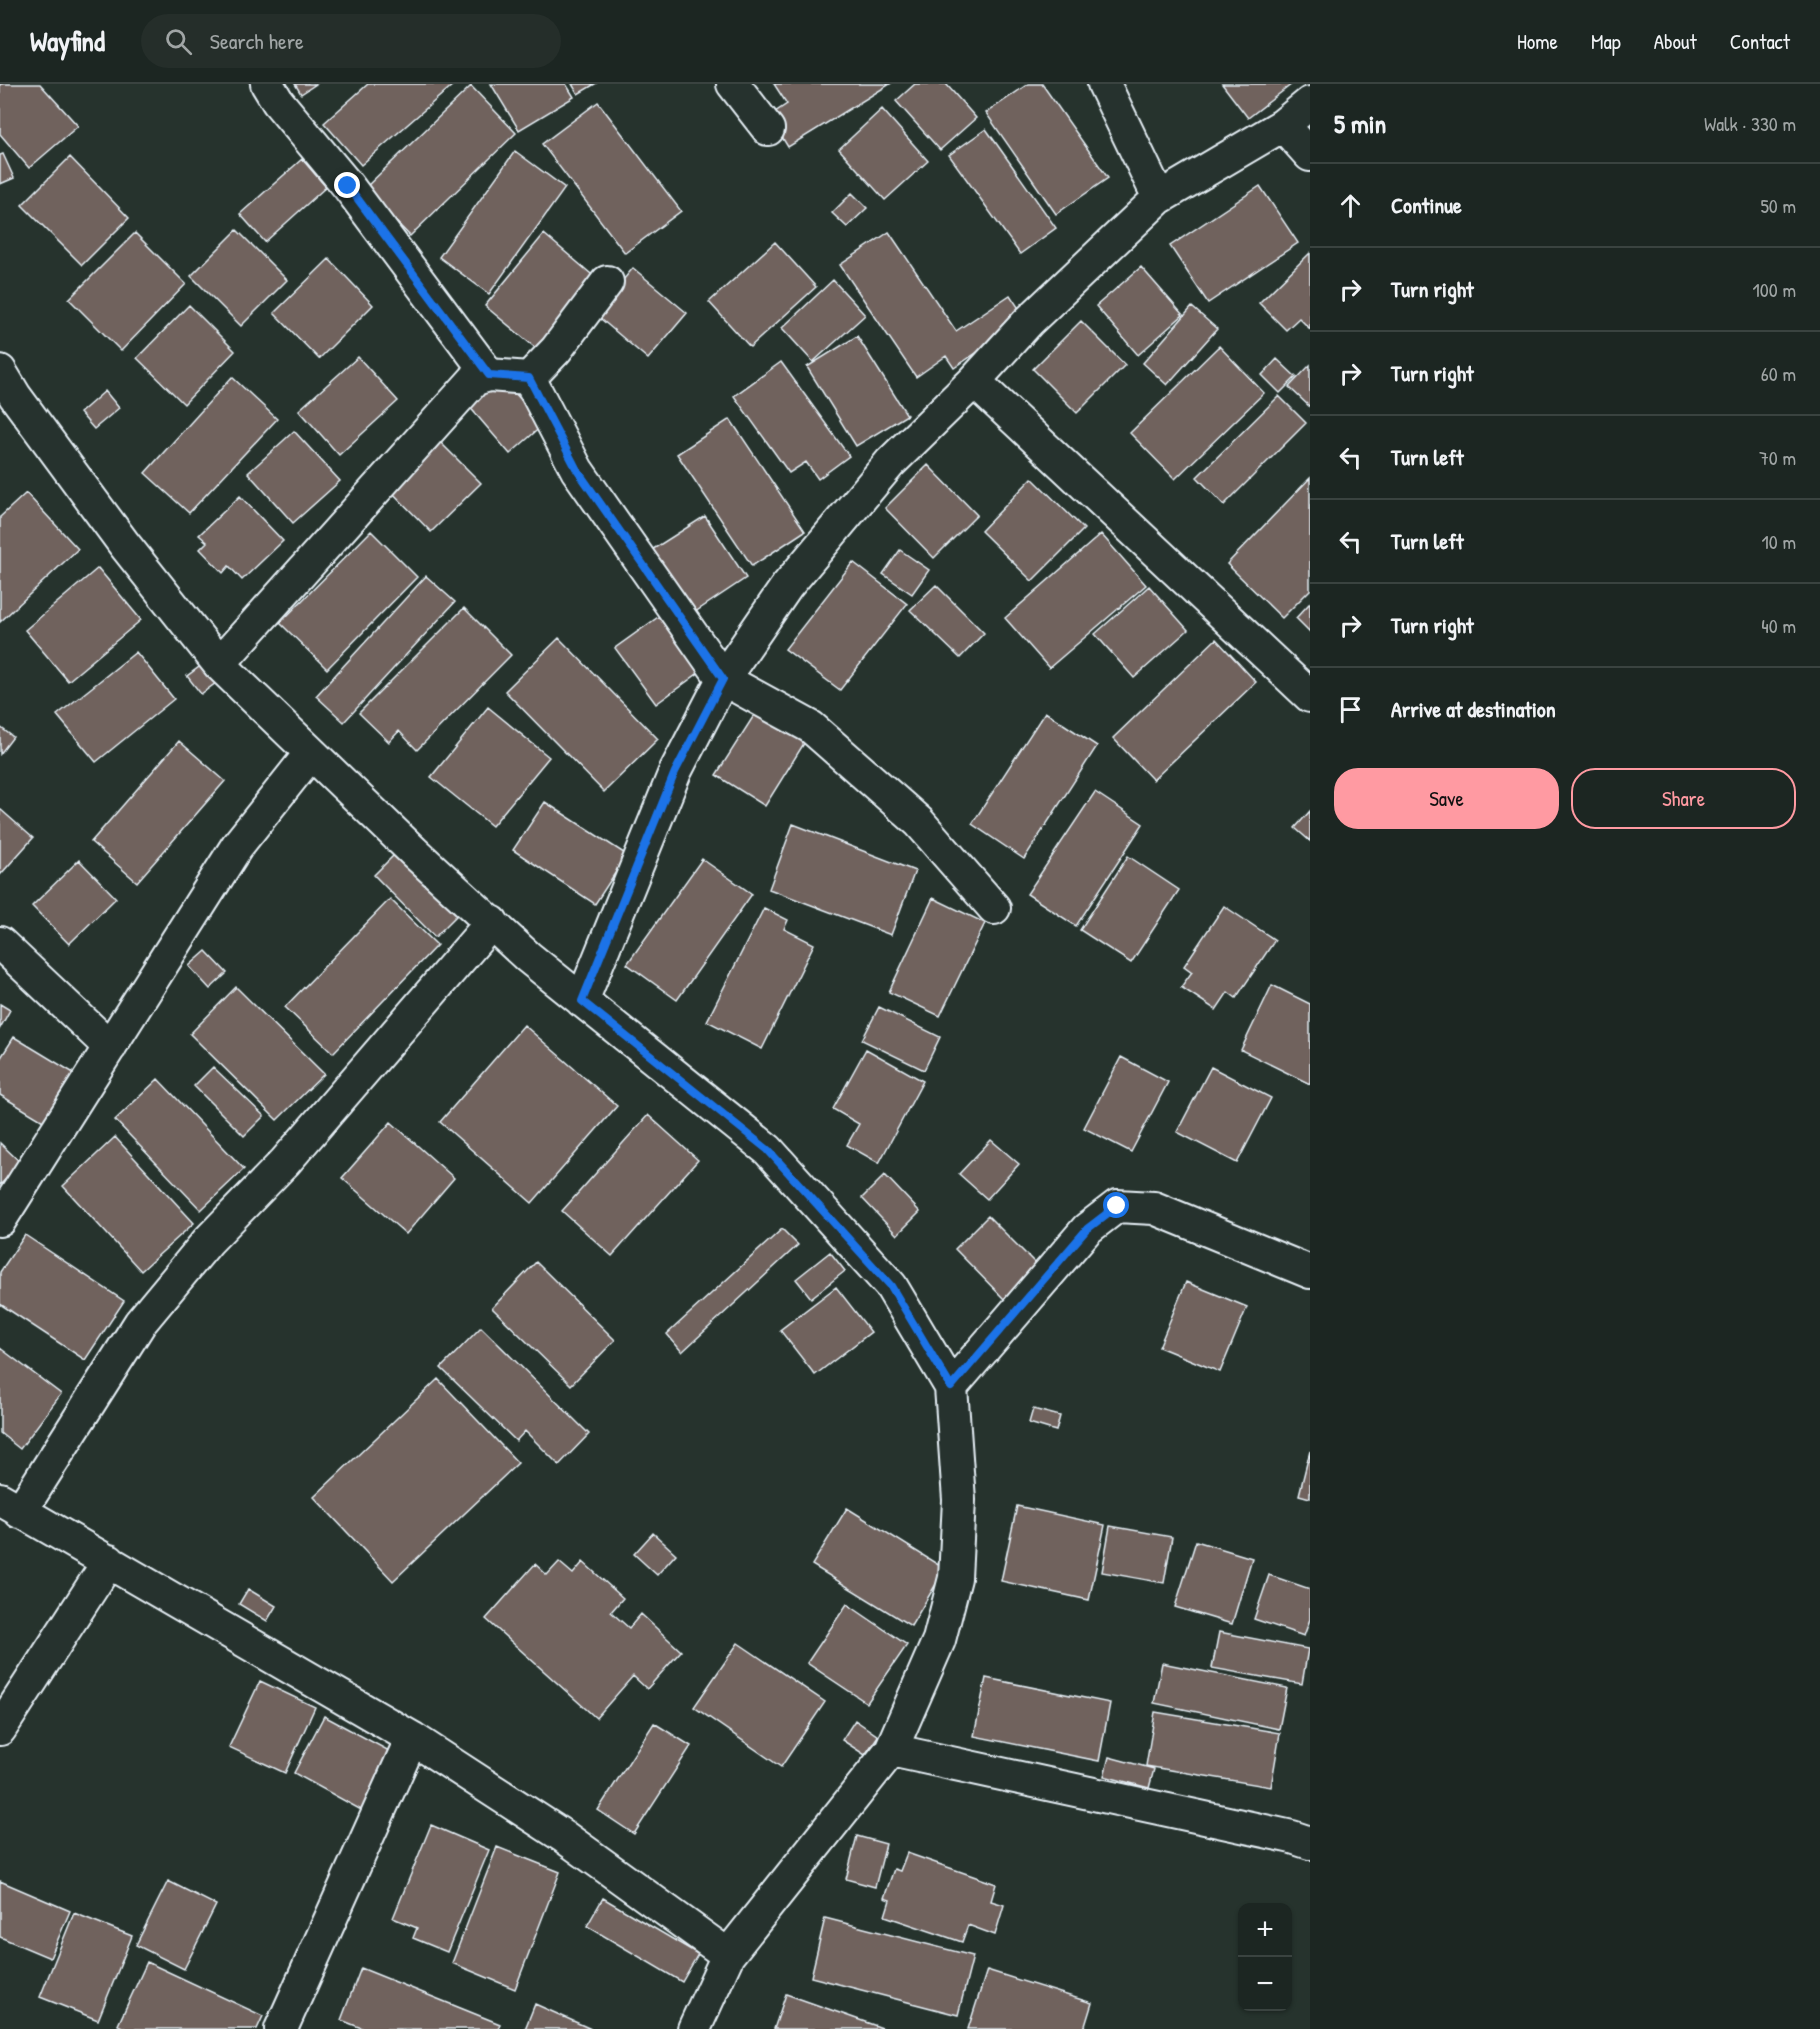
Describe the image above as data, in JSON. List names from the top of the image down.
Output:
{
  "page": {
    "header": "Wayfind",
    "search": "Search here",
    "nav": [
      "Home",
      "Map",
      "About",
      "Contact"
    ],
    "heading": ["5 min", "Walk · 330 m"],
    "list": [
      ["Continue", "50 m"],
      ["Turn right", "100 m"],
      ["Turn right", "60 m"],
      ["Turn left", "70 m"],
      ["Turn left", "10 m"],
      ["Turn right", "40 m"],
      "Arrive at destination"
    ],
    "buttons": ["Save", "Share"],
    "map_buttons": ["+", "−"]
  }
}
